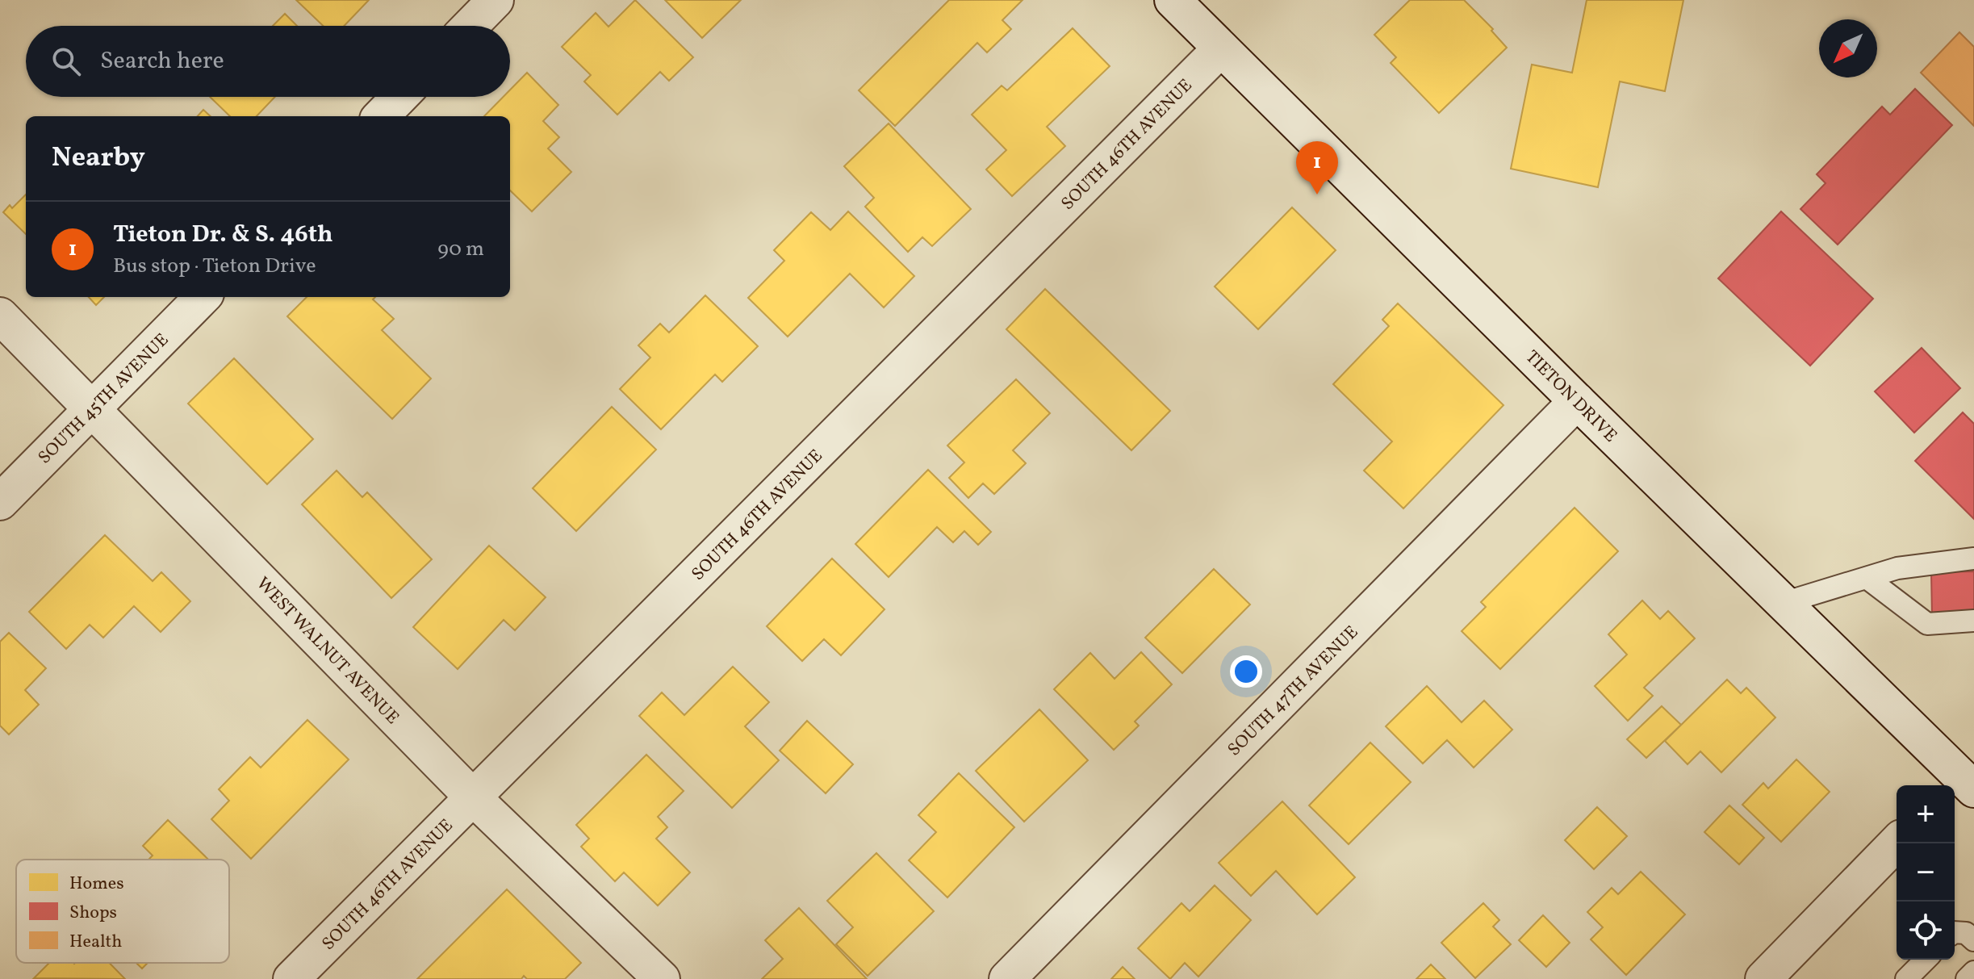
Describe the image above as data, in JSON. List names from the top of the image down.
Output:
{
  "streets": {
    "street": [
      "SOUTH 46TH AVENUE",
      "TIETON DRIVE",
      "SOUTH 45TH AVENUE",
      "WEST WALNUT AVENUE",
      "SOUTH 47TH AVENUE"
    ]
  },
  "crossings": [
    ["SOUTH 46TH AVENUE", "TIETON DRIVE"],
    ["SOUTH 46TH AVENUE", "WEST WALNUT AVENUE"],
    ["TIETON DRIVE", "SOUTH 47TH AVENUE"],
    ["SOUTH 45TH AVENUE", "WEST WALNUT AVENUE"]
  ],
  "legend": ["Homes", "Shops", "Health"],
  "north": "bottom left",
  "page": {
    "search": "Search here",
    "heading": "Nearby",
    "pins": "1",
    "list": [
      {
        "mark": "1",
        "name": "Tieton Dr. & S. 46th",
        "note": "Bus stop · Tieton Drive",
        "value": "90 m"
      }
    ],
    "map_buttons": ["+", "−"]
  }
}
